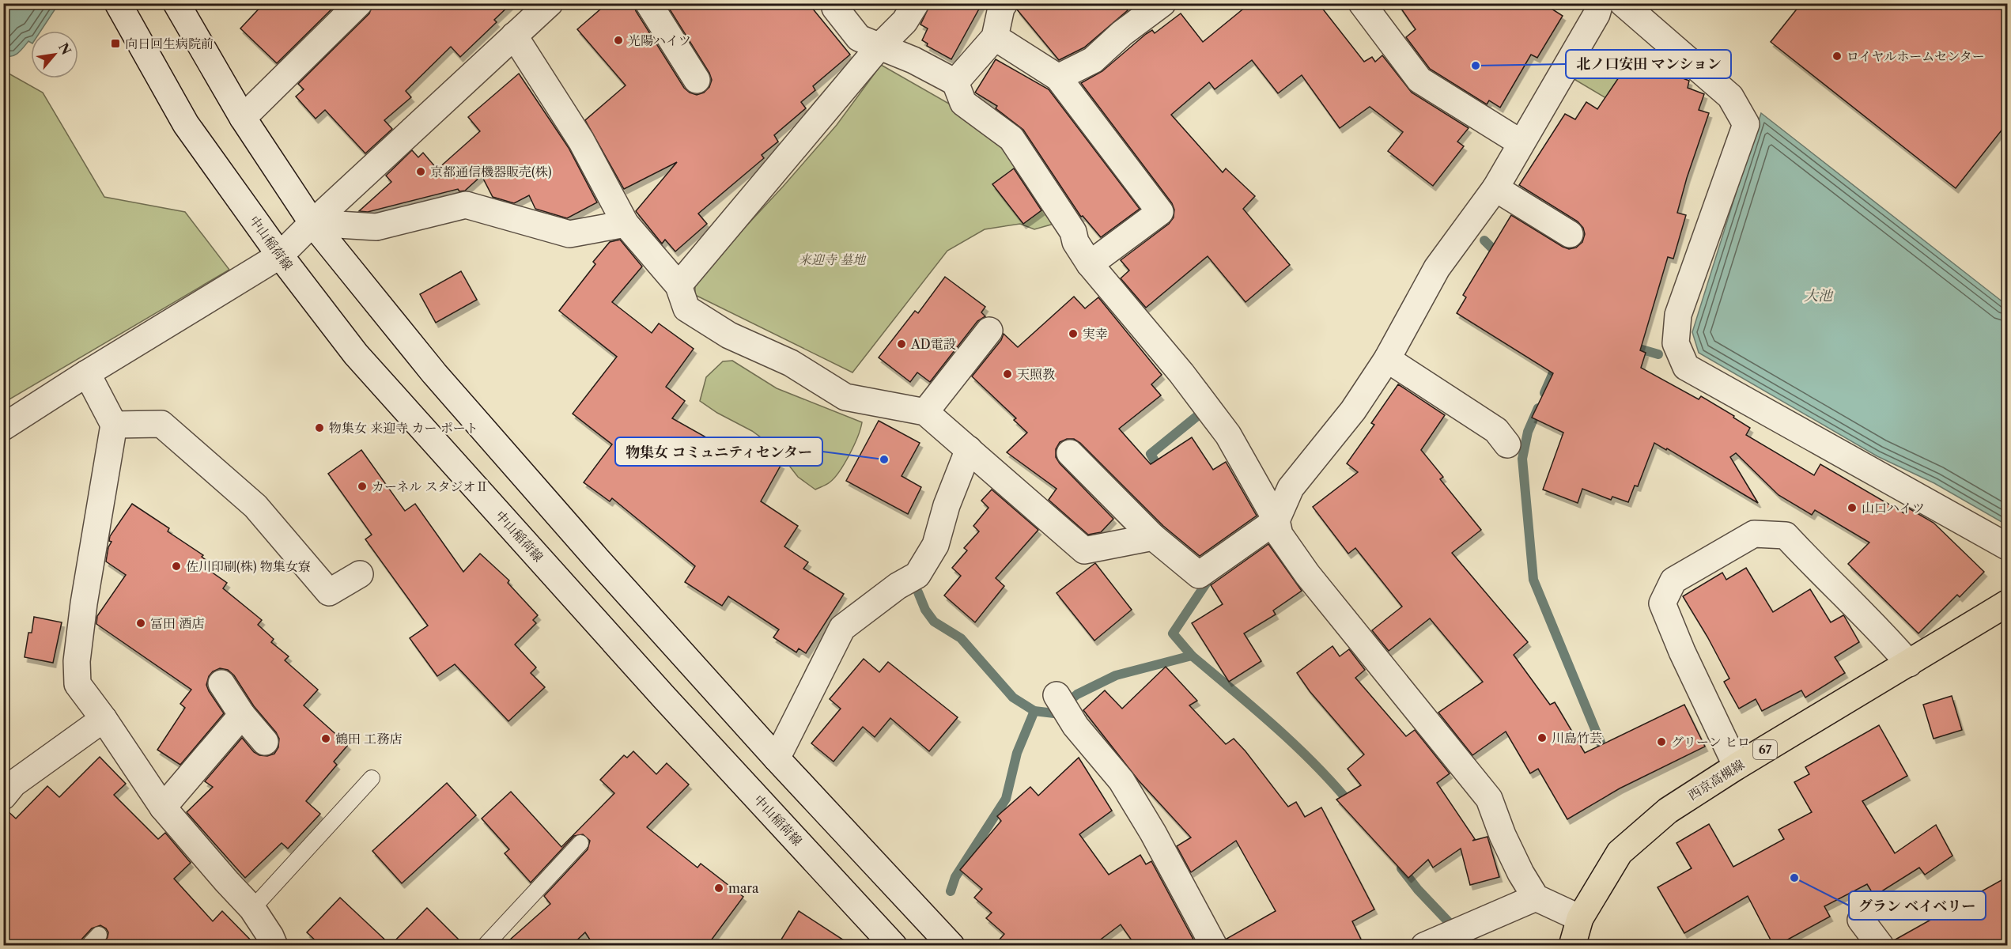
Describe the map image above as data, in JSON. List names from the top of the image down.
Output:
{
  "streets": {
    "main road": ["67", "西京高槻線"],
    "street": ["中山稲荷線"]
  },
  "water": ["大池"],
  "parks": ["来迎寺 墓地"],
  "places": {
    "other": [
      "光陽ハイツ",
      "ロイヤルホームセンター",
      "北ノ口安田 マンション",
      "京都通信機器販売(株)",
      "実幸",
      "AD電設",
      "天照教",
      "物集女 来迎寺 カー ポート",
      "物集女 コミュニティセンター",
      "カーネル スタジオⅡ",
      "山口ハイツ",
      "佐川印刷(株) 物集女寮",
      "冨田 酒店",
      "川島竹芸",
      "鶴田 工務店",
      "グリーン ヒロ",
      "グラン ベイベリー",
      "mara"
    ],
    "transit": ["向日回生病院前"]
  },
  "north": "top right"
}
